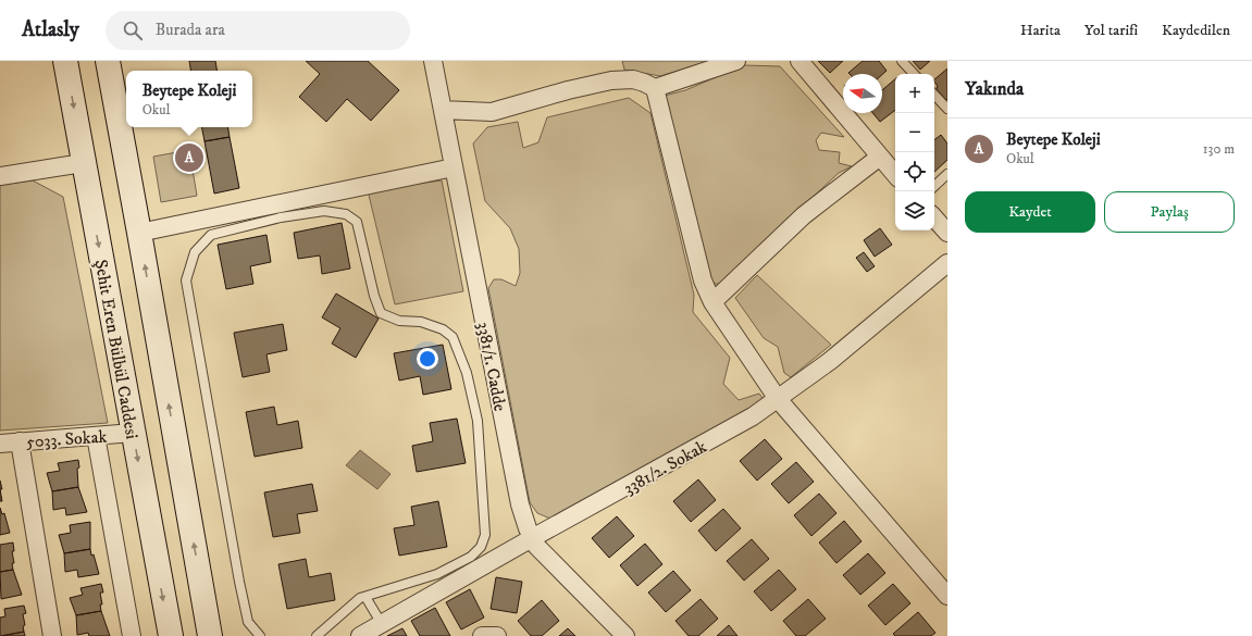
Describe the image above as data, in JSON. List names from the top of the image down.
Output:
{
  "streets": {
    "main road": ["Şehit Eren Bülbül Caddesi"],
    "street": ["3381/1. Cadde", "5033. Sokak", "3381/2. Sokak"]
  },
  "crossings": [
    ["Şehit Eren Bülbül Caddesi", "5033. Sokak"],
    ["3381/1. Cadde", "3381/2. Sokak"]
  ],
  "north": "left",
  "page": {
    "header": "Atlasly",
    "search": "Burada ara",
    "nav": ["Harita", "Yol tarifi", "Kaydedilen"],
    "heading": "Yakında",
    "popup": ["Beytepe Koleji", "Okul"],
    "map_buttons": ["+", "−"],
    "list": [
      {
        "mark": "A",
        "name": "Beytepe Koleji",
        "note": "Okul",
        "value": "130 m"
      }
    ],
    "pins": "A",
    "buttons": ["Kaydet", "Paylaş"]
  }
}
